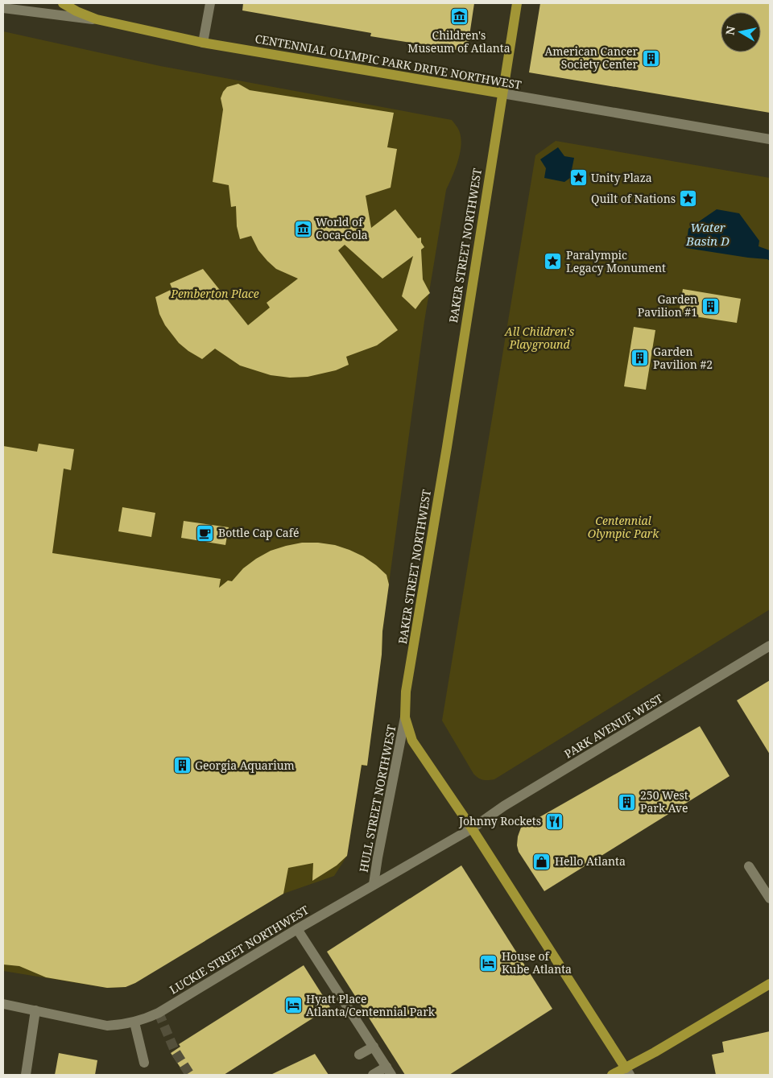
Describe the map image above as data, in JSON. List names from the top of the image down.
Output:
{
  "streets": {
    "main road": ["CENTENNIAL OLYMPIC PARK DRIVE NORTHWEST", "BAKER STREET NORTHWEST"],
    "street": ["PARK AVENUE WEST", "HULL STREET NORTHWEST", "LUCKIE STREET NORTHWEST"]
  },
  "crossings": [
    ["CENTENNIAL OLYMPIC PARK DRIVE NORTHWEST", "BAKER STREET NORTHWEST"],
    ["BAKER STREET NORTHWEST", "PARK AVENUE WEST"],
    ["BAKER STREET NORTHWEST", "HULL STREET NORTHWEST"],
    ["BAKER STREET NORTHWEST", "LUCKIE STREET NORTHWEST"],
    ["PARK AVENUE WEST", "LUCKIE STREET NORTHWEST"],
    ["HULL STREET NORTHWEST", "LUCKIE STREET NORTHWEST"]
  ],
  "water": ["Water Basin D"],
  "parks": ["Pemberton Place", "All Children's Playground", "Centennial Olympic Park"],
  "places": {
    "museum": ["Children's Museum of Atlanta", "World of Coca-Cola"],
    "building": [
      "American Cancer Society Center",
      "Garden Pavilion #1",
      "Garden Pavilion #2",
      "Georgia Aquarium",
      "250 West Park Ave"
    ],
    "place": ["Unity Plaza", "Quilt of Nations", "Paralympic Legacy Monument"],
    "cafe": ["Bottle Cap Café"],
    "restaurant": ["Johnny Rockets"],
    "shop": ["Hello Atlanta"],
    "hotel": ["House of Kube Atlanta", "Hyatt Place Atlanta/Centennial Park"]
  },
  "north": "left"
}
